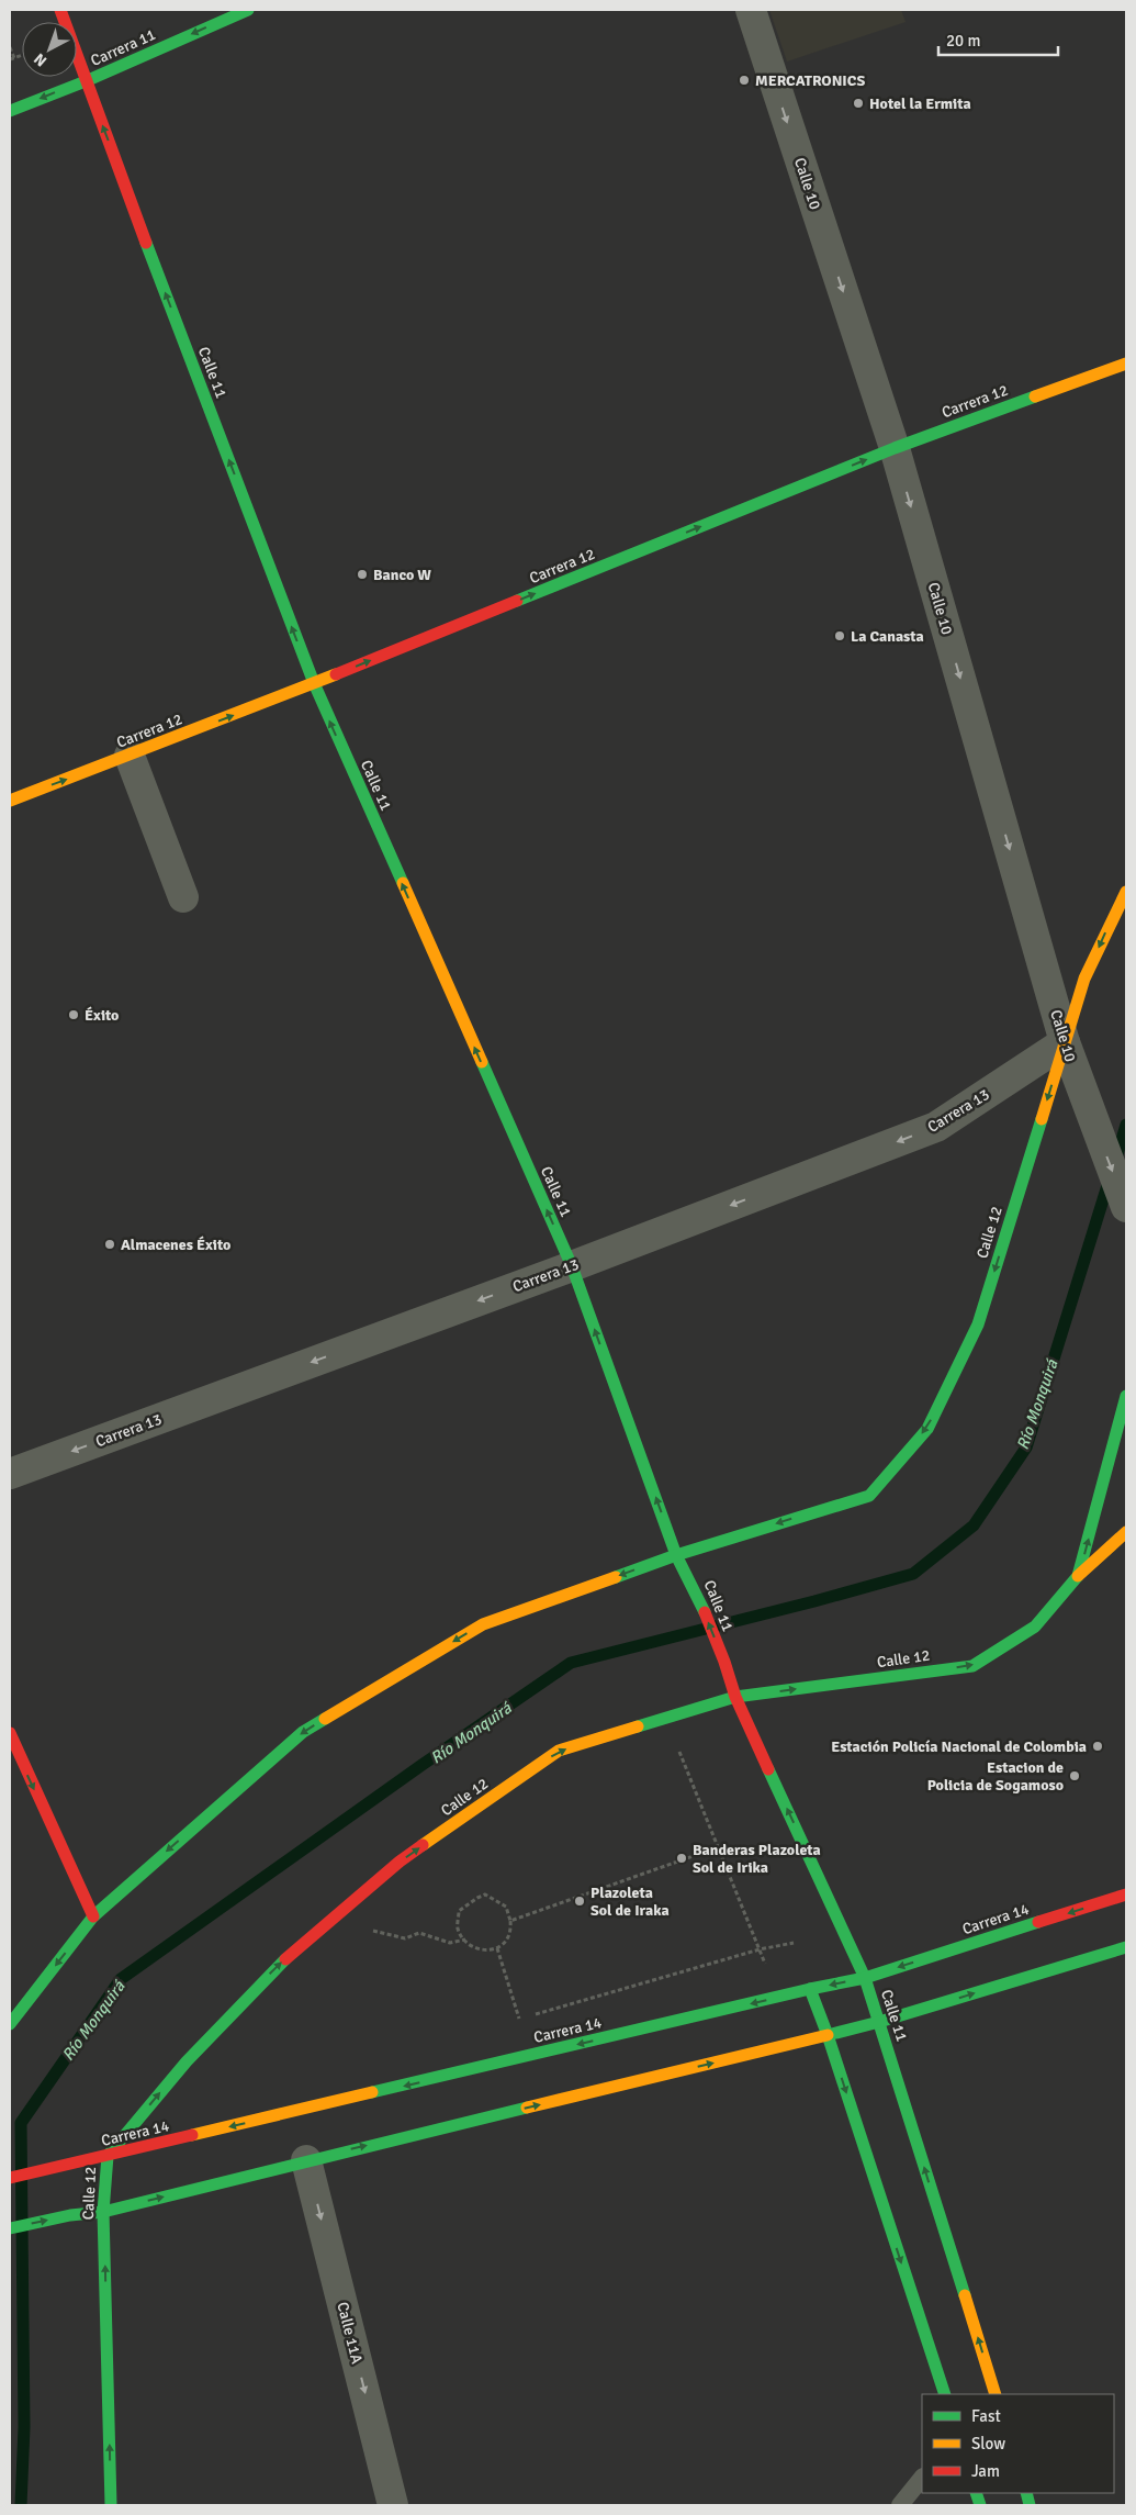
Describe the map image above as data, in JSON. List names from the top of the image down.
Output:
{
  "streets": {
    "street": [
      "Carrera 11",
      "Calle 10",
      "Calle 11",
      "Carrera 12",
      "Carrera 13",
      "Calle 12",
      "Carrera 14",
      "Calle 11A"
    ]
  },
  "crossings": [
    ["Carrera 11", "Calle 11"],
    ["Calle 10", "Carrera 12"],
    ["Calle 10", "Carrera 13"],
    ["Calle 10", "Calle 12"],
    ["Calle 11", "Carrera 12"],
    ["Calle 11", "Carrera 13"],
    ["Calle 11", "Calle 12"],
    ["Calle 11", "Carrera 14"],
    ["Carrera 13", "Calle 12"],
    ["Calle 12", "Carrera 14"]
  ],
  "one_way": [
    "Carrera 11",
    "Calle 10",
    "Calle 11",
    "Carrera 12",
    "Carrera 13",
    "Calle 11A"
  ],
  "water": ["Río Monquirá"],
  "places": [
    "MERCATRONICS",
    "Hotel la Ermita",
    "Banco W",
    "La Canasta",
    "Éxito",
    "Almacenes Éxito",
    "Estación Policía Nacional de Colombia",
    "Estacion de Policia de Sogamoso",
    "Banderas Plazoleta Sol de Irika",
    "Plazoleta Sol de Iraka"
  ],
  "legend": ["Fast", "Slow", "Jam"],
  "scale_bar": "20 m",
  "north": "bottom left"
}
